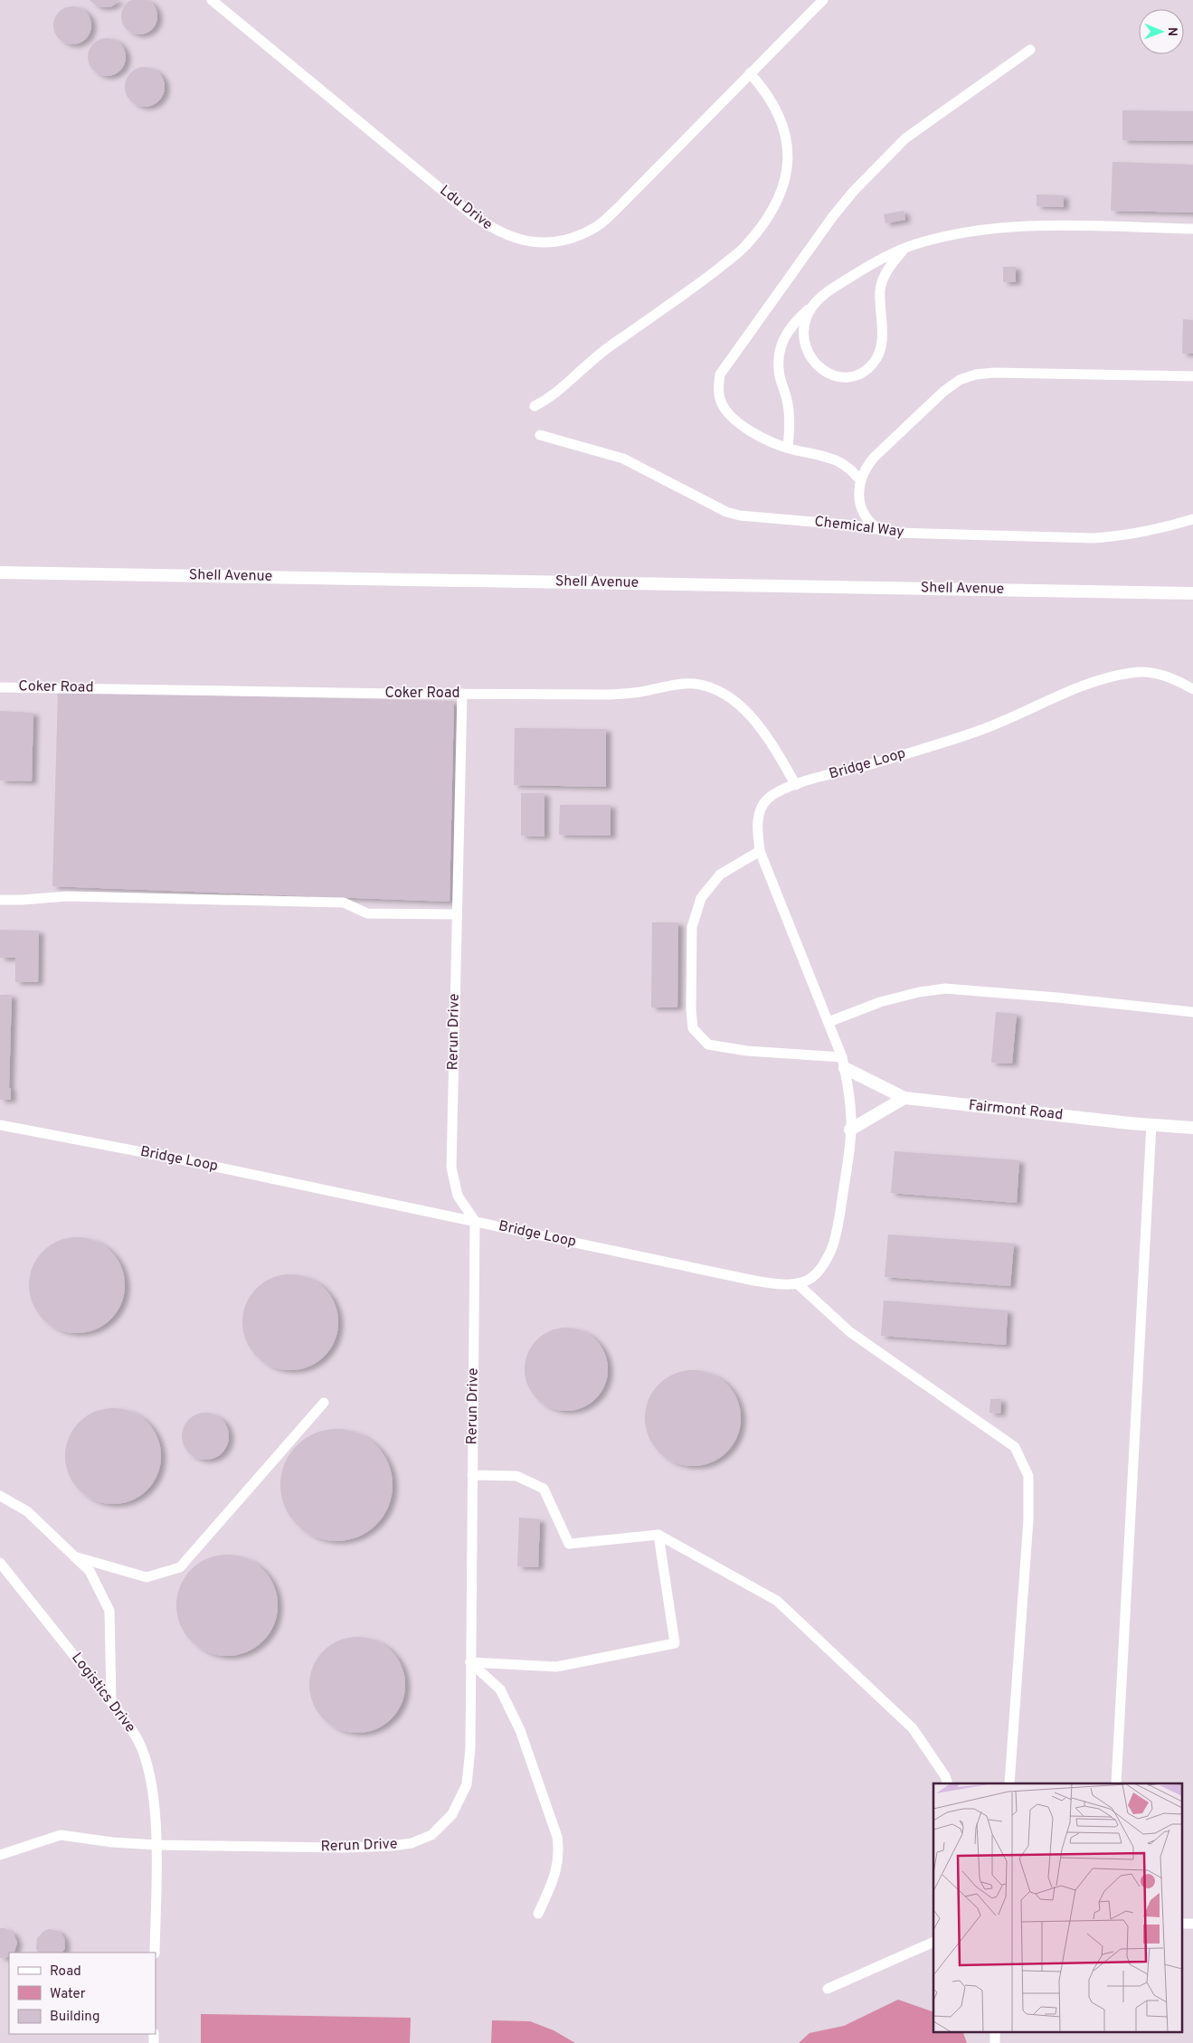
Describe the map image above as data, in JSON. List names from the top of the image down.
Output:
{
  "streets": {
    "street": ["Shell Avenue", "Fairmont Road"],
    "lane": [
      "Ldu Drive",
      "Chemical Way",
      "Coker Road",
      "Bridge Loop",
      "Rerun Drive",
      "Logistics Drive"
    ]
  },
  "crossings": [
    ["Coker Road", "Bridge Loop"],
    ["Coker Road", "Rerun Drive"],
    ["Bridge Loop", "Rerun Drive"],
    ["Bridge Loop", "Fairmont Road"],
    ["Rerun Drive", "Logistics Drive"]
  ],
  "legend": ["Road", "Water", "Building"],
  "north": "right"
}
